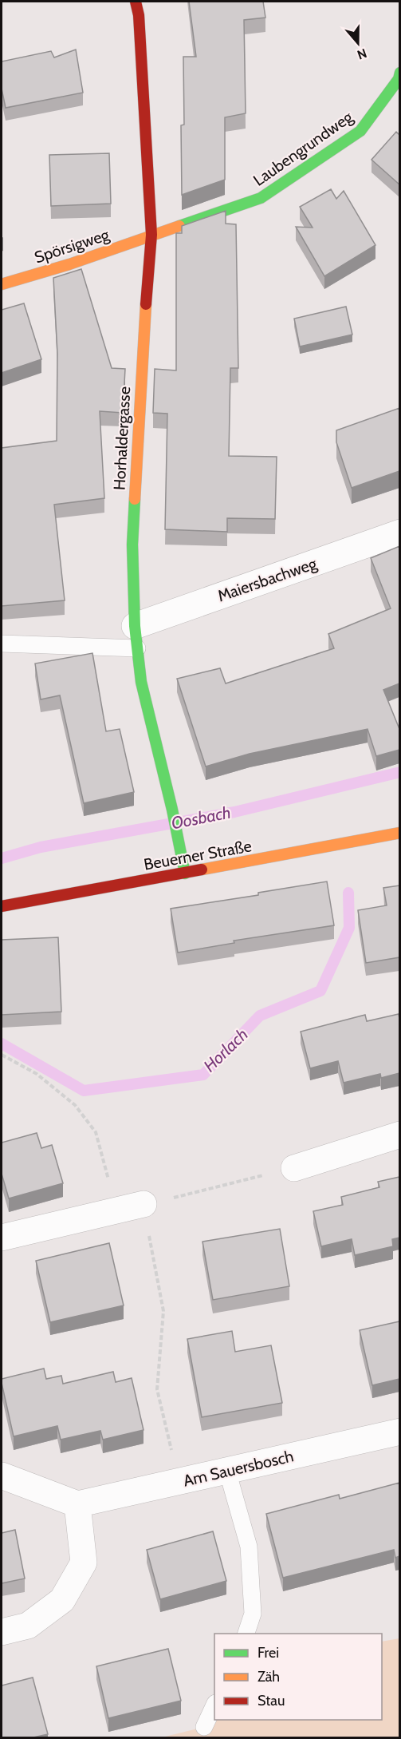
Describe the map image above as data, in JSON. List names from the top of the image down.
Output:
{
  "streets": {
    "street": [
      "Laubengrundweg",
      "Spörsigweg",
      "Horhaldergasse",
      "Maiersbachweg",
      "Beuerner Straße",
      "Am Sauersbosch"
    ]
  },
  "crossings": [
    ["Laubengrundweg", "Spörsigweg"],
    ["Laubengrundweg", "Horhaldergasse"],
    ["Spörsigweg", "Horhaldergasse"],
    ["Horhaldergasse", "Maiersbachweg"],
    ["Horhaldergasse", "Beuerner Straße"]
  ],
  "water": ["Oosbach", "Horlach"],
  "legend": ["Frei", "Zäh", "Stau"],
  "north": "bottom"
}
